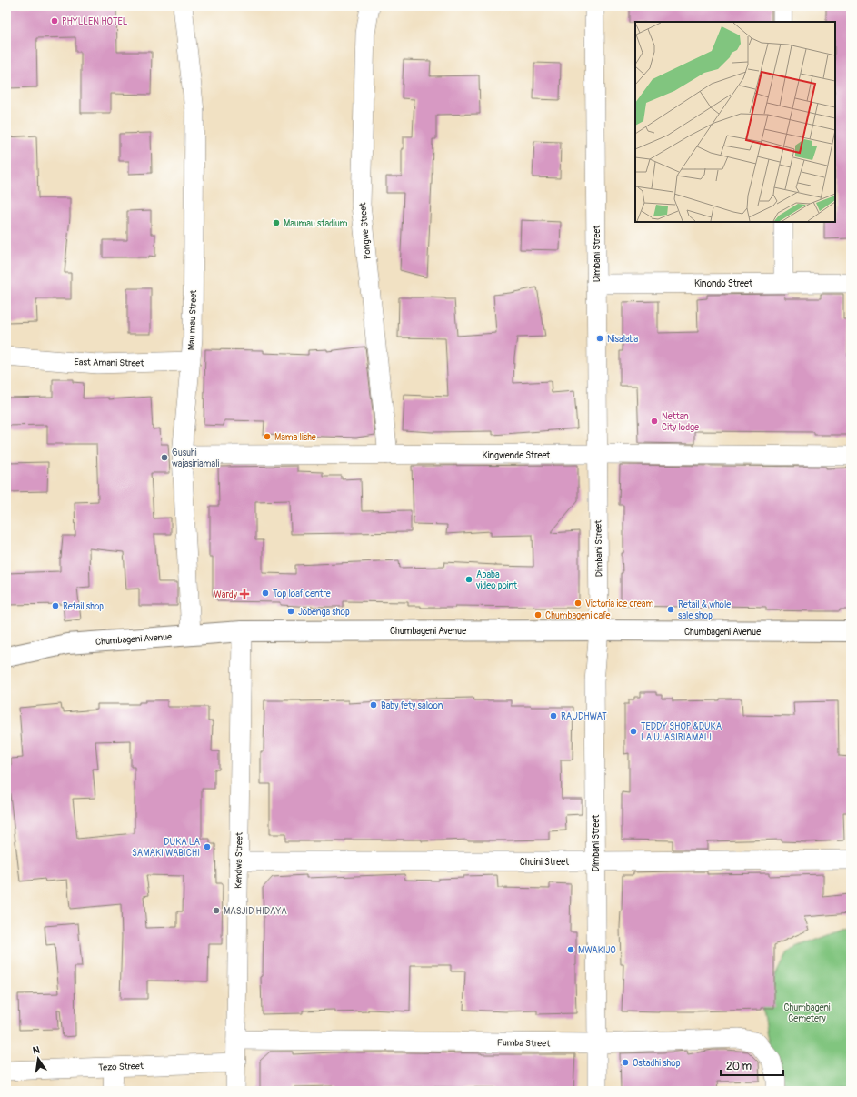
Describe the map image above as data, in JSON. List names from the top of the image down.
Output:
{
  "streets": {
    "street": [
      "Pongwe Street",
      "Dimbani Street",
      "Kinondo Street",
      "Mau mau Street",
      "East Amani Street",
      "Kingwende Street",
      "Chumbageni Avenue",
      "Kendwa Street",
      "Chuini Street",
      "Fumba Street",
      "Tezo Street"
    ]
  },
  "crossings": [
    ["Pongwe Street", "Kingwende Street"],
    ["Dimbani Street", "Kinondo Street"],
    ["Dimbani Street", "Kingwende Street"],
    ["Dimbani Street", "Chumbageni Avenue"],
    ["Dimbani Street", "Chuini Street"],
    ["Dimbani Street", "Fumba Street"],
    ["Mau mau Street", "East Amani Street"],
    ["Mau mau Street", "Kingwende Street"],
    ["Mau mau Street", "Chumbageni Avenue"],
    ["Chumbageni Avenue", "Kendwa Street"],
    ["Kendwa Street", "Chuini Street"],
    ["Kendwa Street", "Fumba Street"],
    ["Kendwa Street", "Tezo Street"]
  ],
  "parks": ["Chumbageni Cemetery"],
  "places": {
    "other": [
      "PHYLLEN HOTEL",
      "Maumau stadium",
      "Nisalaba",
      "Nettan City lodge",
      "Mama lishe",
      "Gusuhi wajasiriamali",
      "Ababa video point",
      "Top loaf centre",
      "Victoria ice cream",
      "Retail shop",
      "Retail & whole sale shop",
      "Jobenga shop",
      "Chumbageni cafe",
      "Baby fety saloon",
      "RAUDHWAT",
      "TEDDY SHOP &DUKA LA UJASIRIAMALI",
      "DUKA LA SAMAKI WABICHI",
      "MASJID HIDAYA",
      "MWAKIJO",
      "Ostadhi shop"
    ],
    "health": ["Wardy"]
  },
  "scale_bar": "20 m",
  "north": "top"
}
